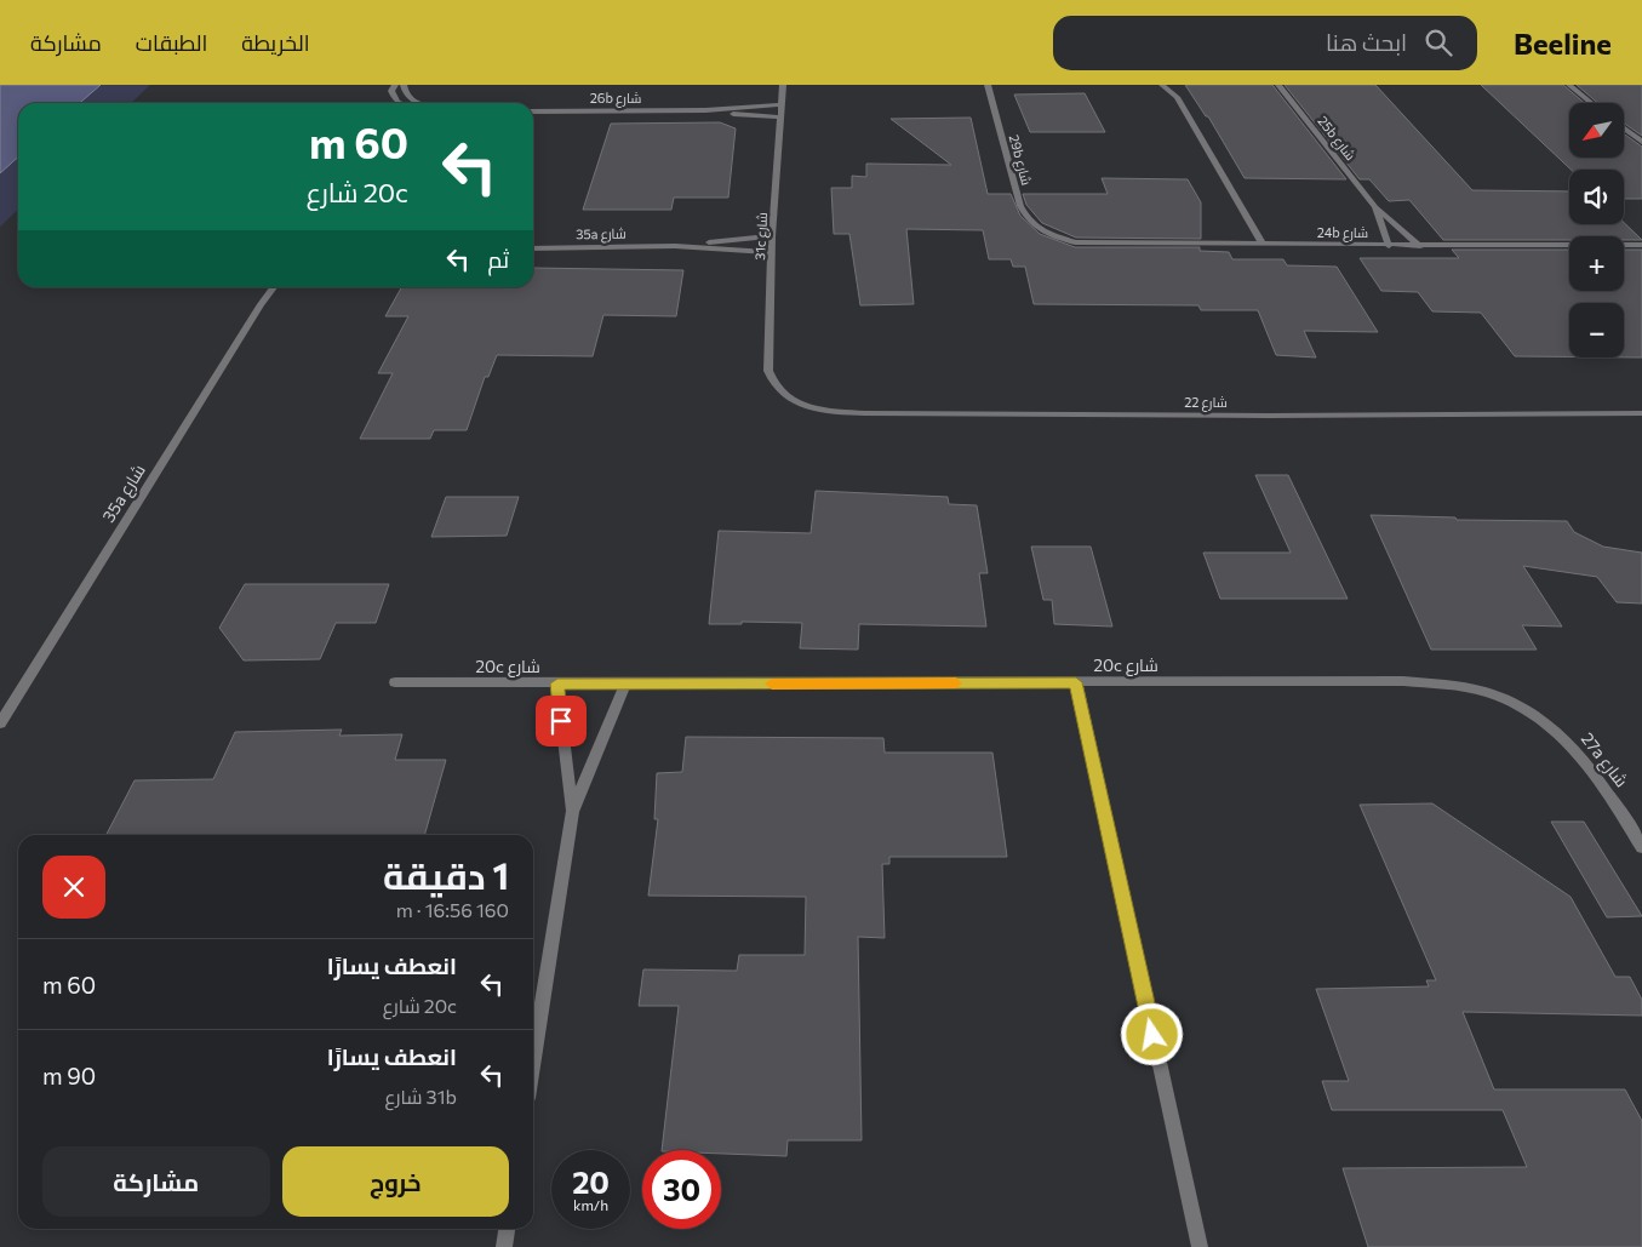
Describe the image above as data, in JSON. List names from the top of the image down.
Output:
{
  "streets": {
    "street": [
      "26b شارع",
      "25b شارع",
      "29b شارع",
      "24b شارع",
      "35a شارع",
      "31c شارع",
      "شارع 22",
      "20c شارع",
      "27a شارع"
    ]
  },
  "crossings": [
    ["26b شارع", "31c شارع"],
    ["25b شارع", "24b شارع"],
    ["29b شارع", "24b شارع"],
    ["35a شارع", "31c شارع"],
    ["31c شارع", "شارع 22"],
    ["20c شارع", "27a شارع"]
  ],
  "north": "bottom left",
  "page": {
    "header": "Beeline",
    "search": "ابحث هنا",
    "nav": ["الخريطة", "الطبقات", "مشاركة"],
    "map_buttons": ["+", "−"],
    "turn": ["60 m", "20c شارع"],
    "then": "ثم",
    "heading": ["1 دقيقة", "160 m · 16:56"],
    "list": [
      {
        "name": "انعطف يسارًا",
        "note": "20c شارع",
        "value": "60 m"
      },
      {
        "name": "انعطف يسارًا",
        "note": "31b شارع",
        "value": "90 m"
      }
    ],
    "buttons": ["خروج", "مشاركة"],
    "speed": "20 km/h",
    "limit": "30"
  }
}
